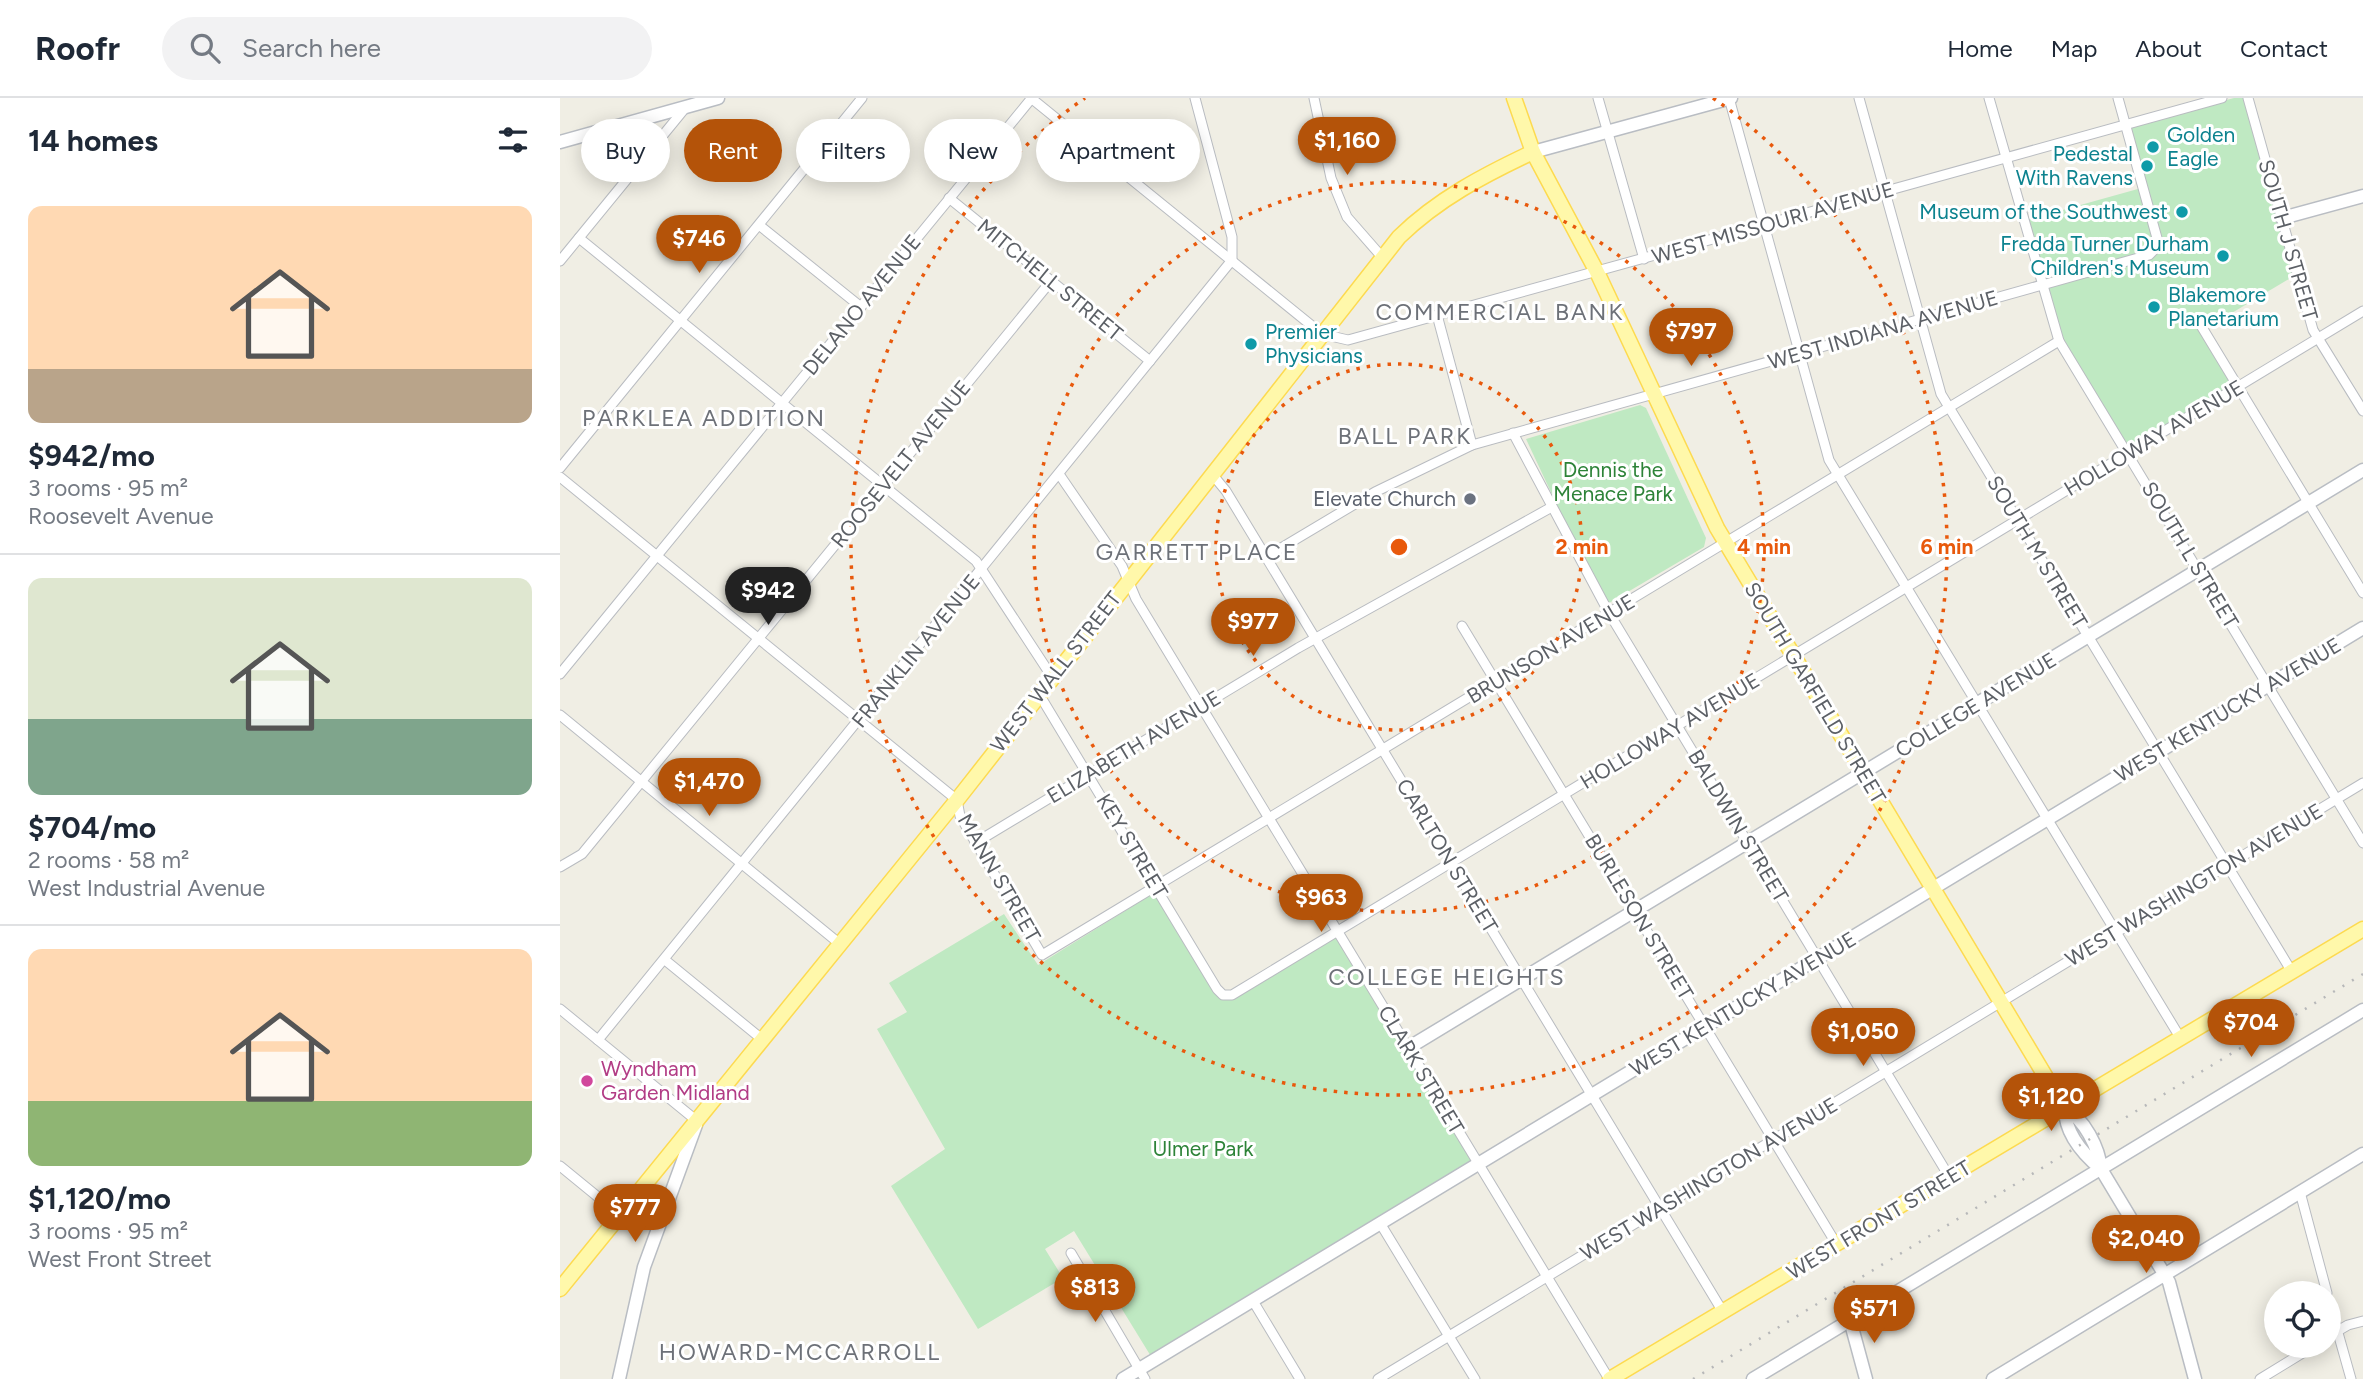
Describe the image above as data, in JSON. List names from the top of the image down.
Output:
{
  "streets": {
    "main road": ["WEST WALL STREET", "SOUTH GARFIELD STREET", "WEST FRONT STREET"],
    "street": [
      "WEST MISSOURI AVENUE",
      "SOUTH J STREET",
      "MITCHELL STREET",
      "DELANO AVENUE",
      "WEST INDIANA AVENUE",
      "HOLLOWAY AVENUE",
      "ROOSEVELT AVENUE",
      "SOUTH M STREET",
      "SOUTH L STREET",
      "BRUNSON AVENUE",
      "FRANKLIN AVENUE",
      "COLLEGE AVENUE",
      "WEST KENTUCKY AVENUE",
      "ELIZABETH AVENUE",
      "BALDWIN STREET",
      "KEY STREET",
      "CARLTON STREET",
      "MANN STREET",
      "WEST WASHINGTON AVENUE",
      "BURLESON STREET",
      "CLARK STREET"
    ]
  },
  "crossings": [
    ["WEST MISSOURI AVENUE", "WEST INDIANA AVENUE"],
    ["WEST MISSOURI AVENUE", "SOUTH M STREET"],
    ["WEST MISSOURI AVENUE", "SOUTH L STREET"],
    ["WEST MISSOURI AVENUE", "WEST WALL STREET"],
    ["WEST MISSOURI AVENUE", "SOUTH GARFIELD STREET"],
    ["SOUTH J STREET", "HOLLOWAY AVENUE"],
    ["MITCHELL STREET", "DELANO AVENUE"],
    ["MITCHELL STREET", "ROOSEVELT AVENUE"],
    ["MITCHELL STREET", "FRANKLIN AVENUE"],
    ["WEST INDIANA AVENUE", "SOUTH M STREET"],
    ["WEST INDIANA AVENUE", "SOUTH L STREET"],
    ["WEST INDIANA AVENUE", "SOUTH GARFIELD STREET"],
    ["WEST INDIANA AVENUE", "BALDWIN STREET"],
    ["WEST INDIANA AVENUE", "CARLTON STREET"],
    ["HOLLOWAY AVENUE", "SOUTH M STREET"],
    ["HOLLOWAY AVENUE", "SOUTH L STREET"],
    ["HOLLOWAY AVENUE", "SOUTH GARFIELD STREET"],
    ["HOLLOWAY AVENUE", "BALDWIN STREET"],
    ["HOLLOWAY AVENUE", "KEY STREET"],
    ["HOLLOWAY AVENUE", "CARLTON STREET"],
    ["HOLLOWAY AVENUE", "BURLESON STREET"],
    ["HOLLOWAY AVENUE", "CLARK STREET"],
    ["SOUTH M STREET", "BRUNSON AVENUE"],
    ["SOUTH M STREET", "COLLEGE AVENUE"],
    ["SOUTH M STREET", "WEST KENTUCKY AVENUE"],
    ["SOUTH M STREET", "WEST WASHINGTON AVENUE"],
    ["SOUTH M STREET", "WEST FRONT STREET"],
    ["SOUTH L STREET", "BRUNSON AVENUE"],
    ["SOUTH L STREET", "COLLEGE AVENUE"],
    ["SOUTH L STREET", "WEST KENTUCKY AVENUE"],
    ["SOUTH L STREET", "WEST WASHINGTON AVENUE"],
    ["BRUNSON AVENUE", "SOUTH GARFIELD STREET"],
    ["BRUNSON AVENUE", "BALDWIN STREET"],
    ["BRUNSON AVENUE", "KEY STREET"],
    ["BRUNSON AVENUE", "CARLTON STREET"],
    ["BRUNSON AVENUE", "MANN STREET"],
    ["BRUNSON AVENUE", "BURLESON STREET"],
    ["BRUNSON AVENUE", "CLARK STREET"],
    ["FRANKLIN AVENUE", "CLARK STREET"],
    ["WEST WALL STREET", "SOUTH GARFIELD STREET"],
    ["WEST WALL STREET", "KEY STREET"],
    ["WEST WALL STREET", "CARLTON STREET"],
    ["WEST WALL STREET", "MANN STREET"],
    ["WEST WALL STREET", "CLARK STREET"],
    ["SOUTH GARFIELD STREET", "COLLEGE AVENUE"],
    ["SOUTH GARFIELD STREET", "WEST KENTUCKY AVENUE"],
    ["SOUTH GARFIELD STREET", "WEST WASHINGTON AVENUE"],
    ["SOUTH GARFIELD STREET", "WEST FRONT STREET"],
    ["COLLEGE AVENUE", "BALDWIN STREET"],
    ["COLLEGE AVENUE", "CARLTON STREET"],
    ["COLLEGE AVENUE", "BURLESON STREET"],
    ["COLLEGE AVENUE", "CLARK STREET"],
    ["WEST KENTUCKY AVENUE", "BALDWIN STREET"],
    ["WEST KENTUCKY AVENUE", "CARLTON STREET"],
    ["WEST KENTUCKY AVENUE", "BURLESON STREET"],
    ["WEST KENTUCKY AVENUE", "CLARK STREET"],
    ["ELIZABETH AVENUE", "BALDWIN STREET"],
    ["ELIZABETH AVENUE", "KEY STREET"],
    ["ELIZABETH AVENUE", "CARLTON STREET"],
    ["ELIZABETH AVENUE", "MANN STREET"],
    ["ELIZABETH AVENUE", "CLARK STREET"],
    ["BALDWIN STREET", "WEST WASHINGTON AVENUE"],
    ["BALDWIN STREET", "WEST FRONT STREET"],
    ["CARLTON STREET", "WEST WASHINGTON AVENUE"],
    ["CARLTON STREET", "WEST FRONT STREET"],
    ["WEST WASHINGTON AVENUE", "BURLESON STREET"],
    ["WEST WASHINGTON AVENUE", "CLARK STREET"],
    ["BURLESON STREET", "WEST FRONT STREET"],
    ["CLARK STREET", "WEST FRONT STREET"]
  ],
  "districts": [
    "COMMERCIAL BANK",
    "PARKLEA ADDITION",
    "BALL PARK",
    "GARRETT PLACE",
    "COLLEGE HEIGHTS",
    "HOWARD-MCCARROLL"
  ],
  "parks": ["Dennis the Menace Park", "Ulmer Park"],
  "places": [
    "Golden Eagle",
    "Pedestal With Ravens",
    "Museum of the Southwest",
    "Fredda Turner Durham Children's Museum",
    "Blakemore Planetarium",
    "Premier Physicians",
    "Elevate Church",
    "Wyndham Garden Midland"
  ],
  "page": {
    "header": "Roofr",
    "search": "Search here",
    "nav": [
      "Home",
      "Map",
      "About",
      "Contact"
    ],
    "heading": "14 homes",
    "price": [
      "$1,160",
      "$746",
      "$797",
      "$942",
      "$977",
      "$1,470",
      "$963",
      "$704",
      "$1,050",
      "$1,120",
      "$777",
      "$2,040",
      "$813",
      "$571"
    ],
    "chip": [
      "Buy",
      "Rent",
      "Filters",
      "New",
      "Apartment"
    ],
    "list": [
      {
        "name": "$942/mo",
        "note": "3 rooms · 95 m² · Roosevelt Avenue"
      },
      {
        "name": "$704/mo",
        "note": "2 rooms · 58 m² · West Industrial Avenue"
      },
      {
        "name": "$1,120/mo",
        "note": "3 rooms · 95 m² · West Front Street"
      }
    ]
  },
  "rings": ["2 min", "4 min", "6 min"]
}
